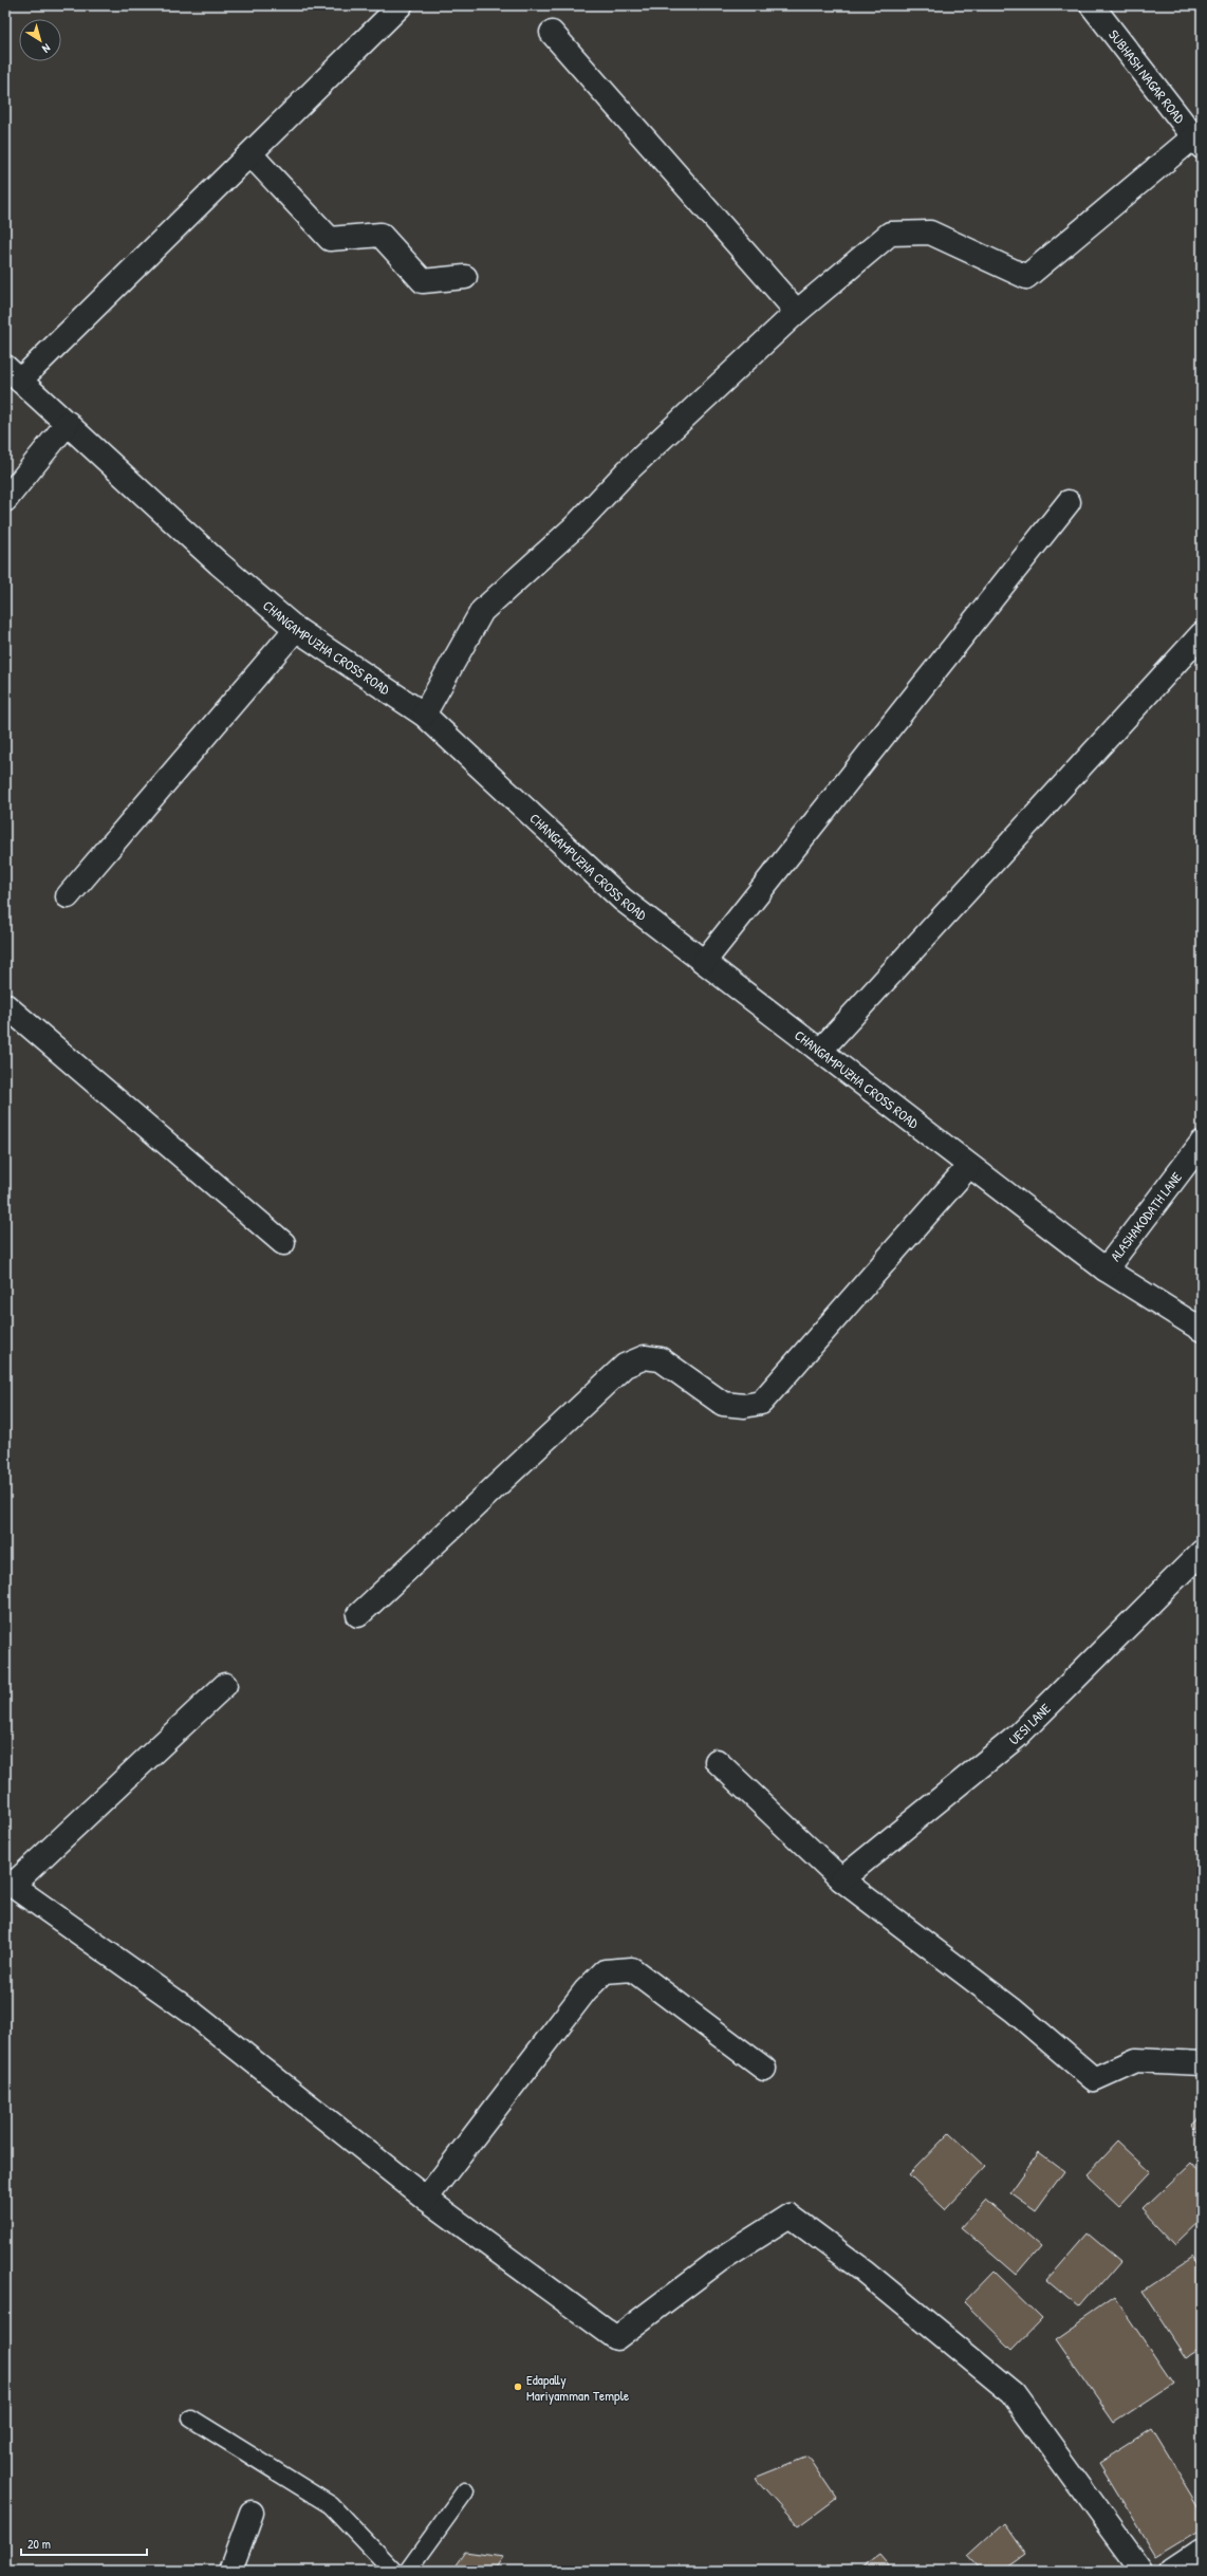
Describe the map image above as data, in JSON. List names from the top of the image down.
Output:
{
  "streets": {
    "street": [
      "SUBHASH NAGAR ROAD",
      "CHANGAMPUZHA CROSS ROAD",
      "ALASHAKODATH LANE",
      "UESI LANE"
    ]
  },
  "crossings": [
    ["CHANGAMPUZHA CROSS ROAD", "ALASHAKODATH LANE"]
  ],
  "places": ["Edapally Mariyamman Temple"],
  "scale_bar": "20 m",
  "north": "bottom right"
}
